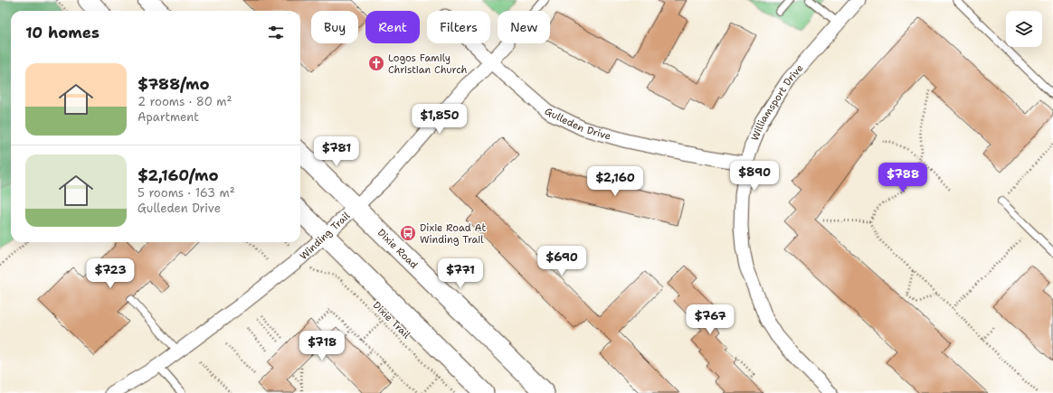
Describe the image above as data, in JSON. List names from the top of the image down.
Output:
{
  "streets": {
    "main road": ["Dixie Road"],
    "street": ["Williamsport Drive", "Gulleden Drive", "Winding Trail"],
    "path": ["Dixie Trail"]
  },
  "crossings": [
    ["Williamsport Drive", "Gulleden Drive"],
    ["Gulleden Drive", "Winding Trail"],
    ["Winding Trail", "Dixie Road"]
  ],
  "places": {
    "church": ["Logos Family Christian Church"],
    "bus stop": ["Dixie Road At Winding Trail"]
  },
  "page": {
    "chip": [
      "Buy",
      "Rent",
      "Filters",
      "New"
    ],
    "heading": "10 homes",
    "list": [
      {
        "name": "$788/mo",
        "note": "2 rooms · 80 m² · Apartment"
      },
      {
        "name": "$2,160/mo",
        "note": "5 rooms · 163 m² · Gulleden Drive"
      }
    ],
    "price": [
      "$1,850",
      "$781",
      "$890",
      "$788",
      "$2,160",
      "$690",
      "$723",
      "$771",
      "$767",
      "$718"
    ]
  }
}
